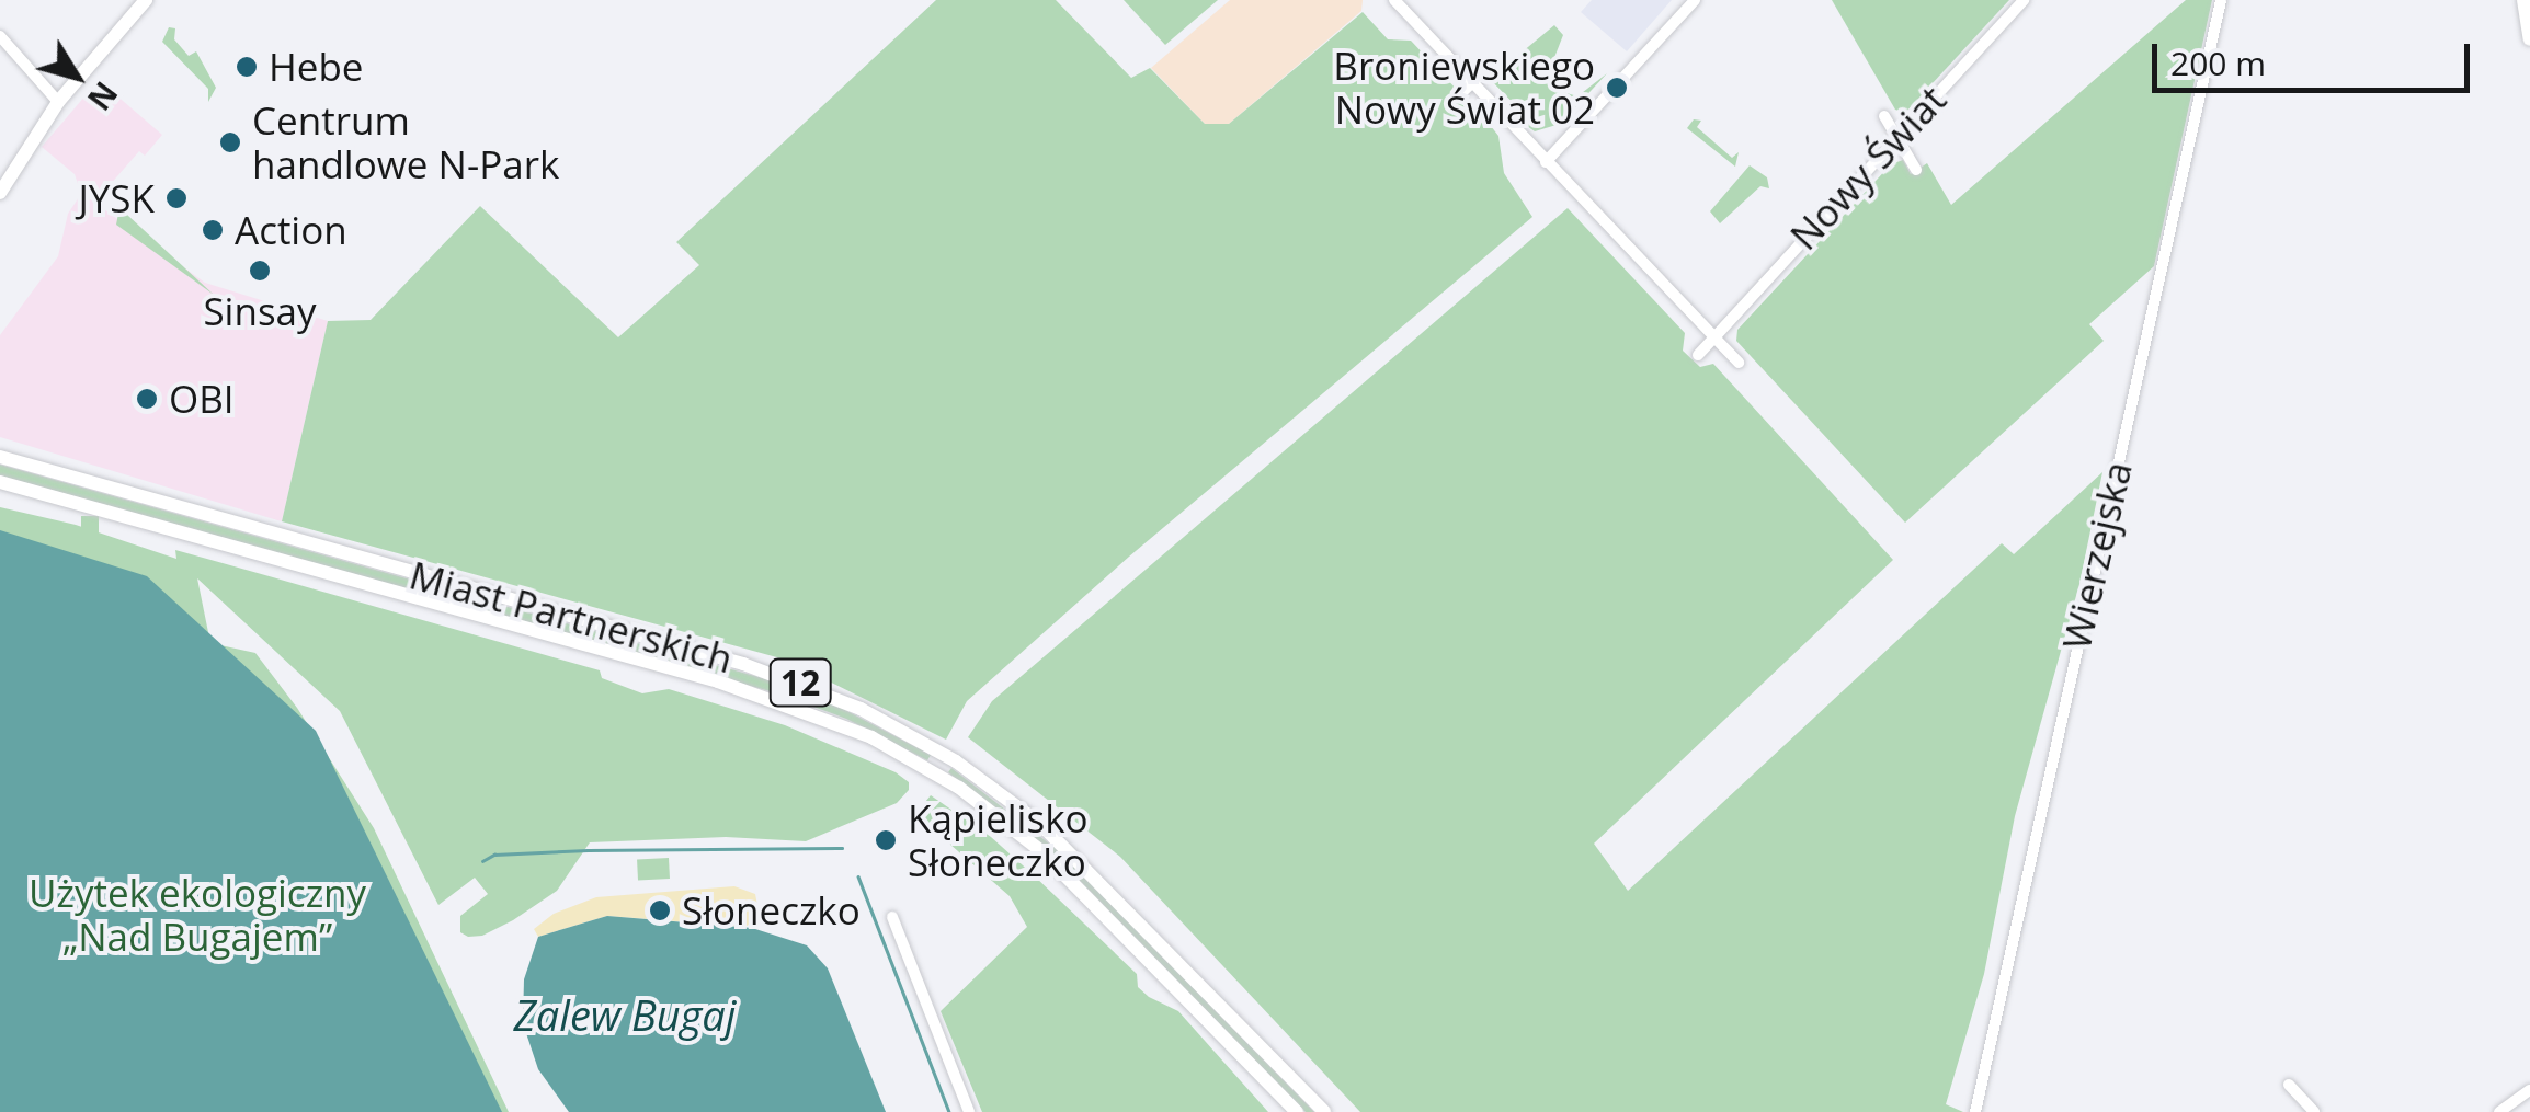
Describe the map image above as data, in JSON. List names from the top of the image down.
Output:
{
  "streets": {
    "main road": ["Miast Partnerskich", "12"],
    "street": ["Nowy Świat", "Wierzejska"]
  },
  "water": ["Zalew Bugaj"],
  "parks": ["Użytek ekologiczny „Nad Bugajem”"],
  "places": [
    "Hebe",
    "Broniewskiego Nowy Świat 02",
    "Centrum handlowe N-Park",
    "JYSK",
    "Action",
    "Sinsay",
    "OBI",
    "Kąpielisko Słoneczko",
    "Słoneczko"
  ],
  "scale_bar": "200 m",
  "north": "bottom right"
}
